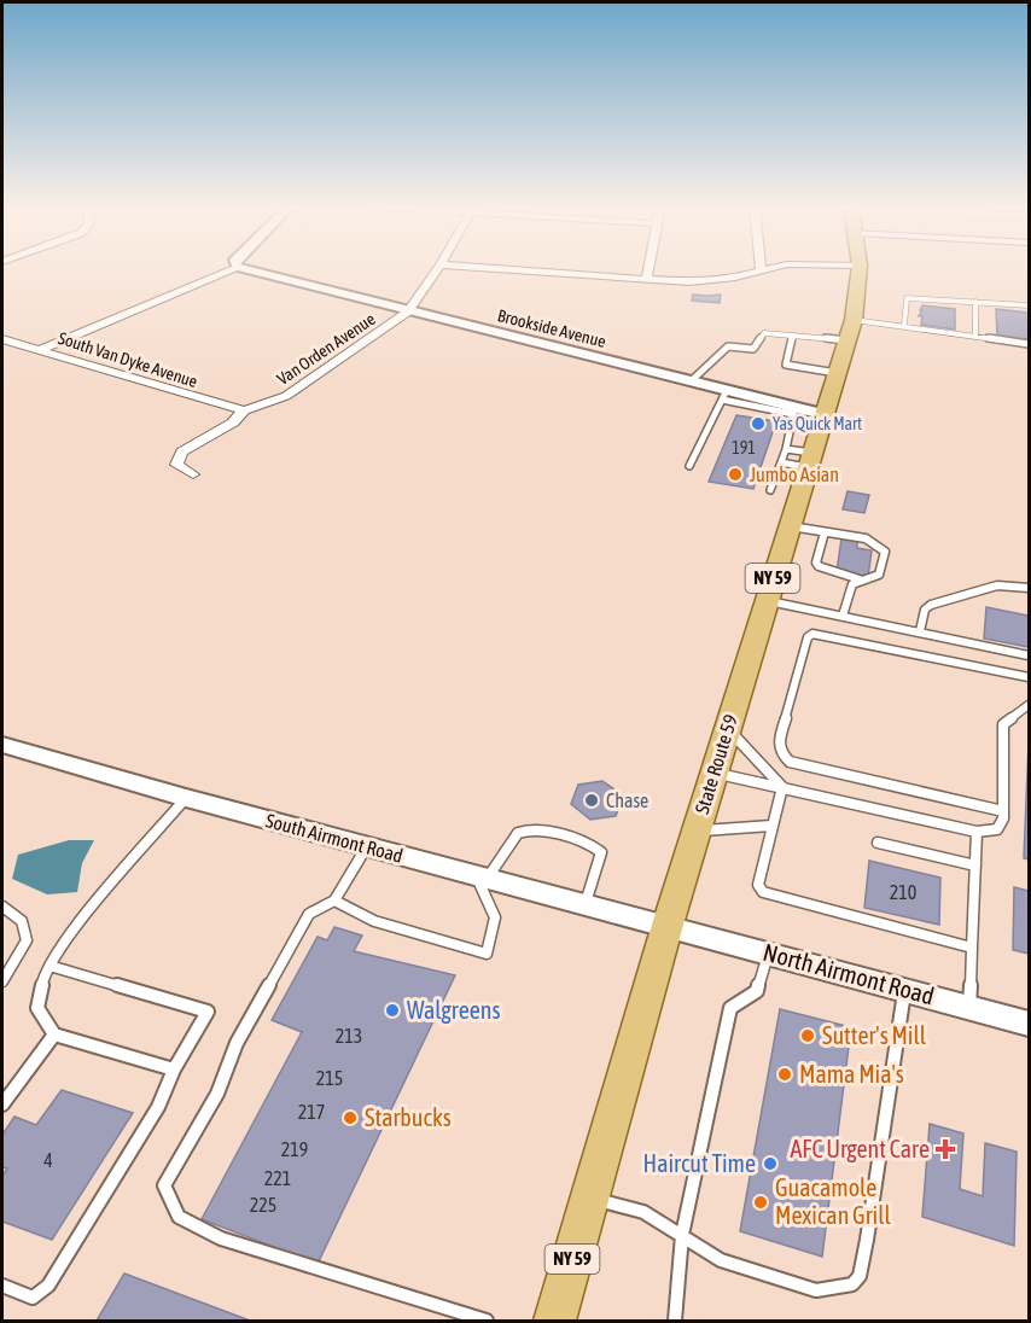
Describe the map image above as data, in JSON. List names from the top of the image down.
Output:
{
  "streets": {
    "main road": ["NY 59", "State Route 59"],
    "street": [
      "Brookside Avenue",
      "Van Orden Avenue",
      "South Van Dyke Avenue",
      "South Airmont Road",
      "North Airmont Road"
    ]
  },
  "crossings": [
    ["Brookside Avenue", "Van Orden Avenue"],
    ["Brookside Avenue", "State Route 59"],
    ["Van Orden Avenue", "South Van Dyke Avenue"],
    ["State Route 59", "South Airmont Road"],
    ["State Route 59", "North Airmont Road"],
    ["South Airmont Road", "North Airmont Road"]
  ],
  "places": {
    "other": [
      "Yas Quick Mart",
      "Jumbo Asian",
      "Chase",
      "Walgreens",
      "Sutter's Mill",
      "Mama Mia's",
      "Starbucks",
      "Haircut Time",
      "Guacamole Mexican Grill"
    ],
    "health": ["AFC Urgent Care"]
  },
  "house_numbers": [
    "191",
    "210",
    "213",
    "215",
    "217",
    "219",
    "4",
    "221",
    "225"
  ]
}
